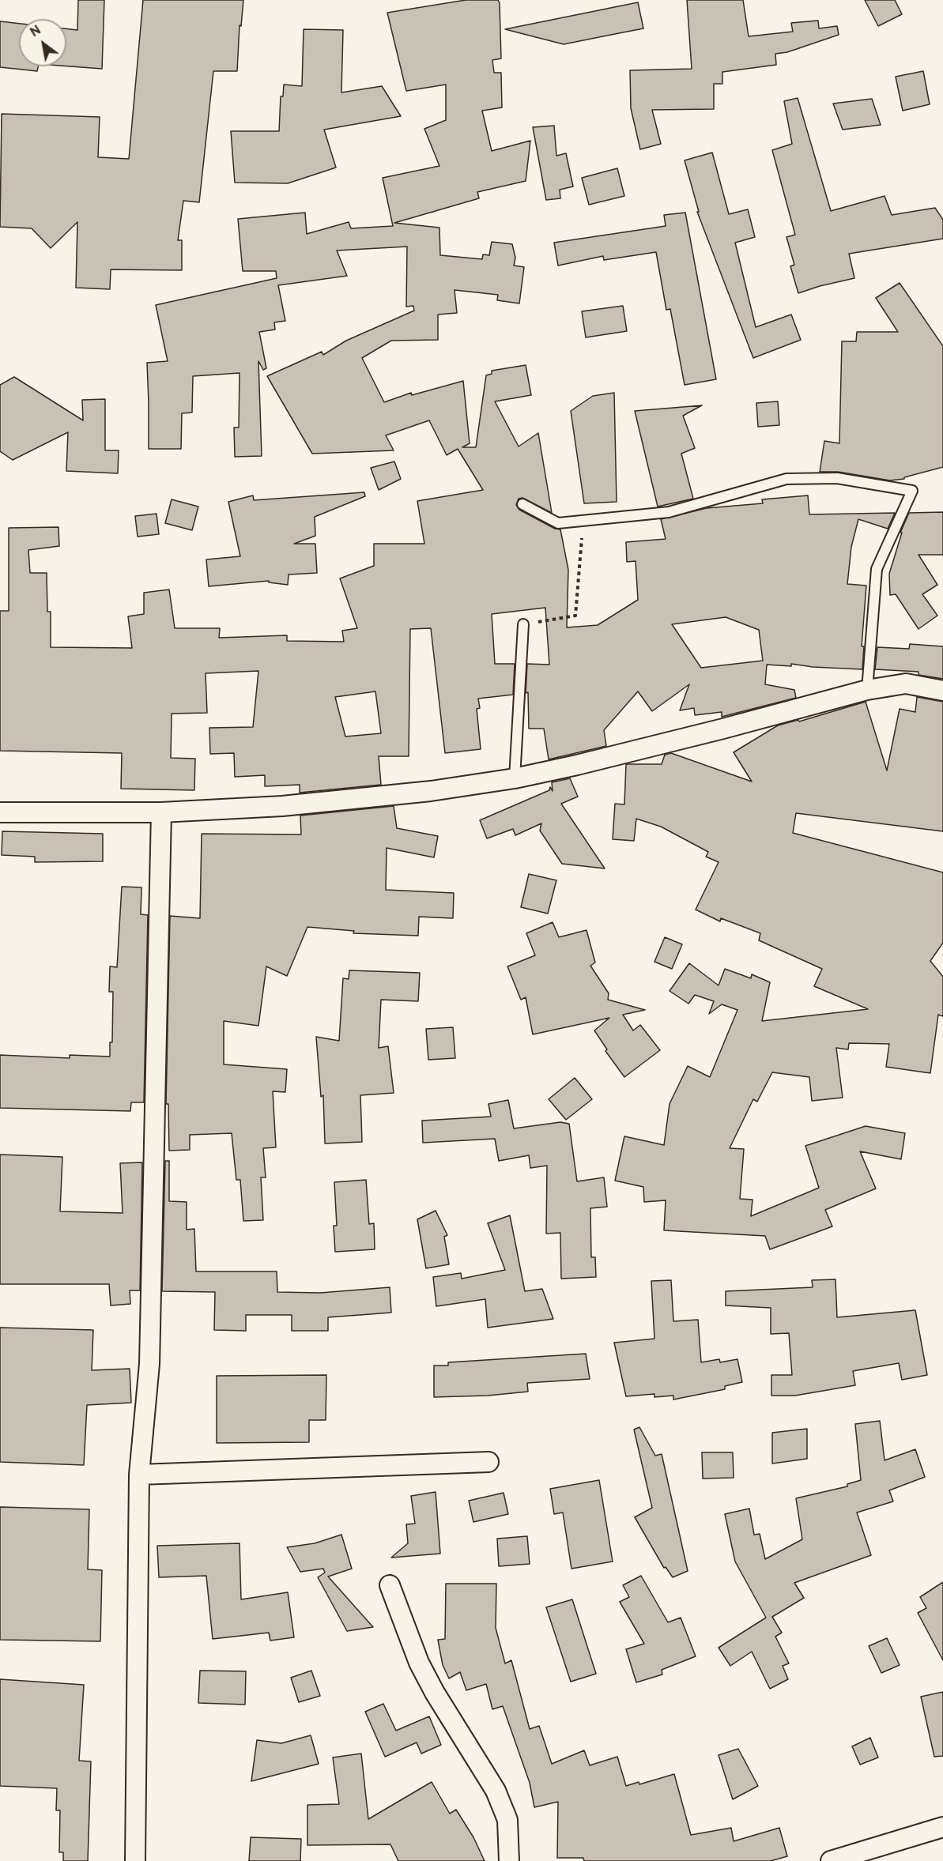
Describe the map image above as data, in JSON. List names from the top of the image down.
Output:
{
  "north": "top left"
}
